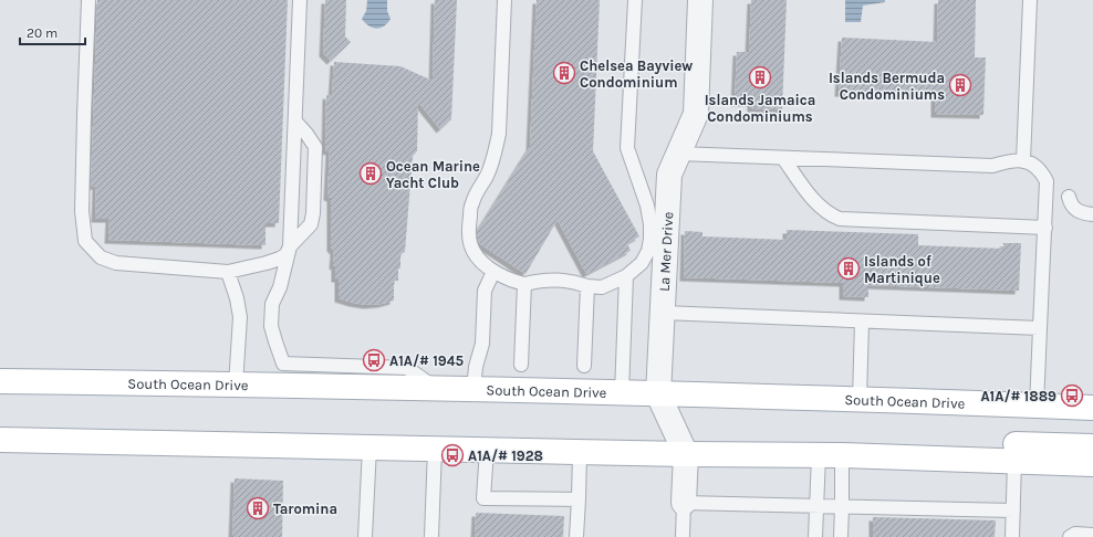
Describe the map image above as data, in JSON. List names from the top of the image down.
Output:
{
  "streets": {
    "main road": ["South Ocean Drive"],
    "street": ["La Mer Drive"]
  },
  "crossings": [
    ["La Mer Drive", "South Ocean Drive"]
  ],
  "places": {
    "building": [
      "Chelsea Bayview Condominium",
      "Islands Jamaica Condominiums",
      "Islands Bermuda Condominiums",
      "Ocean Marine Yacht Club",
      "Islands of Martinique",
      "Taromina"
    ],
    "bus stop": ["A1A/# 1945", "A1A/# 1889", "A1A/# 1928"]
  },
  "scale_bar": "20 m"
}
